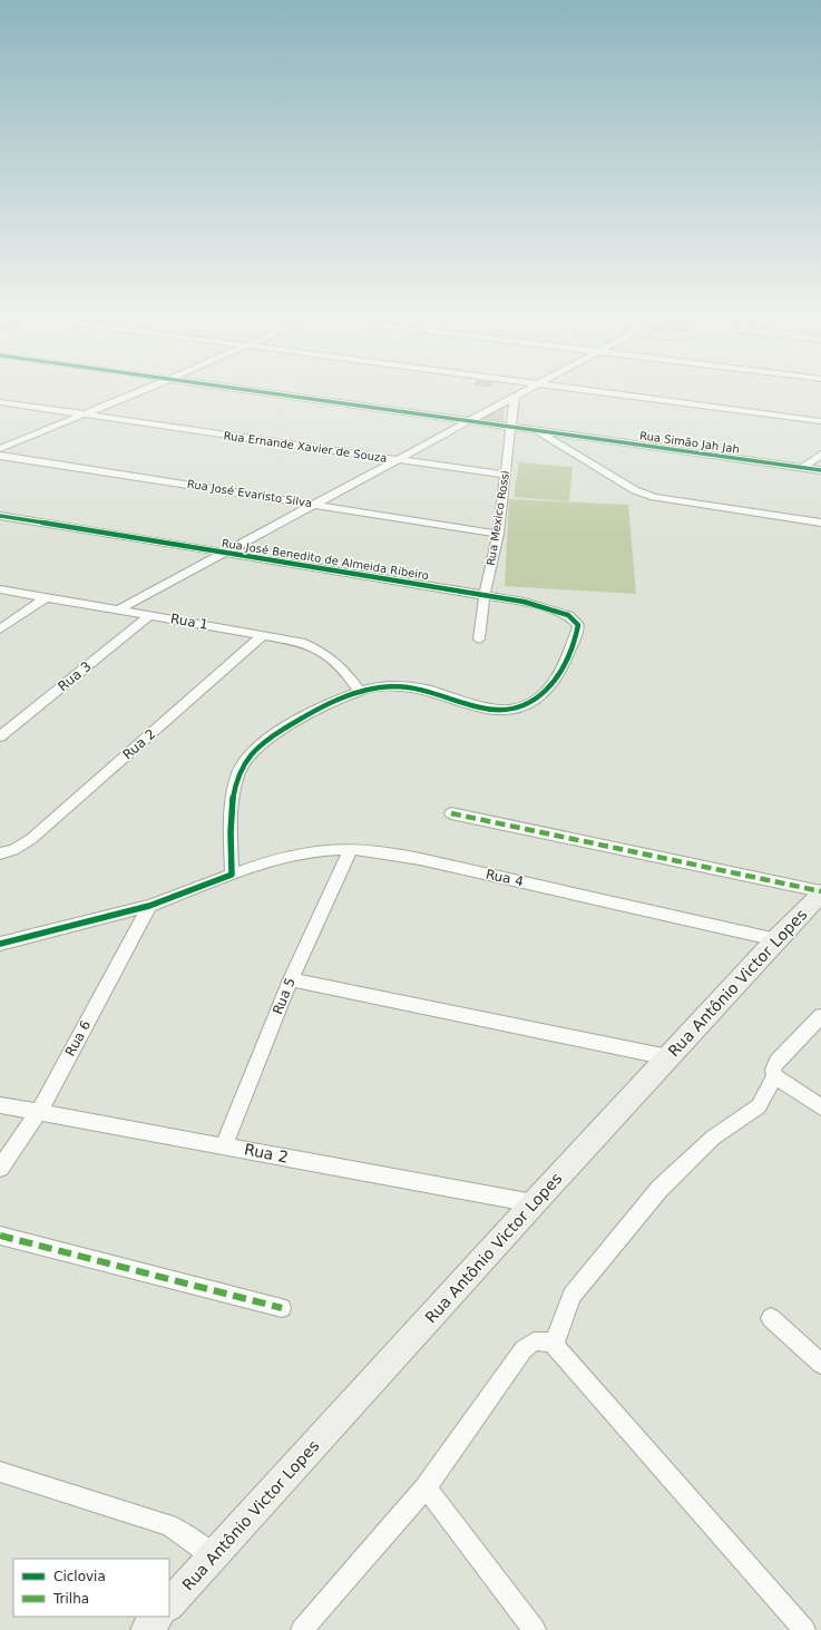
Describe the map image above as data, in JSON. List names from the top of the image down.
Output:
{
  "streets": {
    "main road": ["Rua Antônio Victor Lopes"],
    "street": [
      "Rua Simão Jah Jah",
      "Rua Ernande Xavier de Souza",
      "Rua José Evaristo Silva",
      "Rua Mexico Rossi",
      "Rua José Benedito de Almeida Ribeiro",
      "Rua 1",
      "Rua 3",
      "Rua 2",
      "Rua 4",
      "Rua 5",
      "Rua 6"
    ]
  },
  "crossings": [
    ["Rua Simão Jah Jah", "Rua Mexico Rossi"],
    ["Rua Ernande Xavier de Souza", "Rua Mexico Rossi"],
    ["Rua José Evaristo Silva", "Rua Mexico Rossi"],
    ["Rua Mexico Rossi", "Rua José Benedito de Almeida Ribeiro"],
    ["Rua José Benedito de Almeida Ribeiro", "Rua 1"],
    ["Rua 1", "Rua 3"],
    ["Rua 1", "Rua 2"],
    ["Rua 2", "Rua Antônio Victor Lopes"],
    ["Rua 2", "Rua 5"],
    ["Rua 2", "Rua 6"],
    ["Rua 4", "Rua Antônio Victor Lopes"],
    ["Rua 4", "Rua 5"],
    ["Rua 4", "Rua 6"]
  ],
  "legend": ["Ciclovia", "Trilha"]
}
